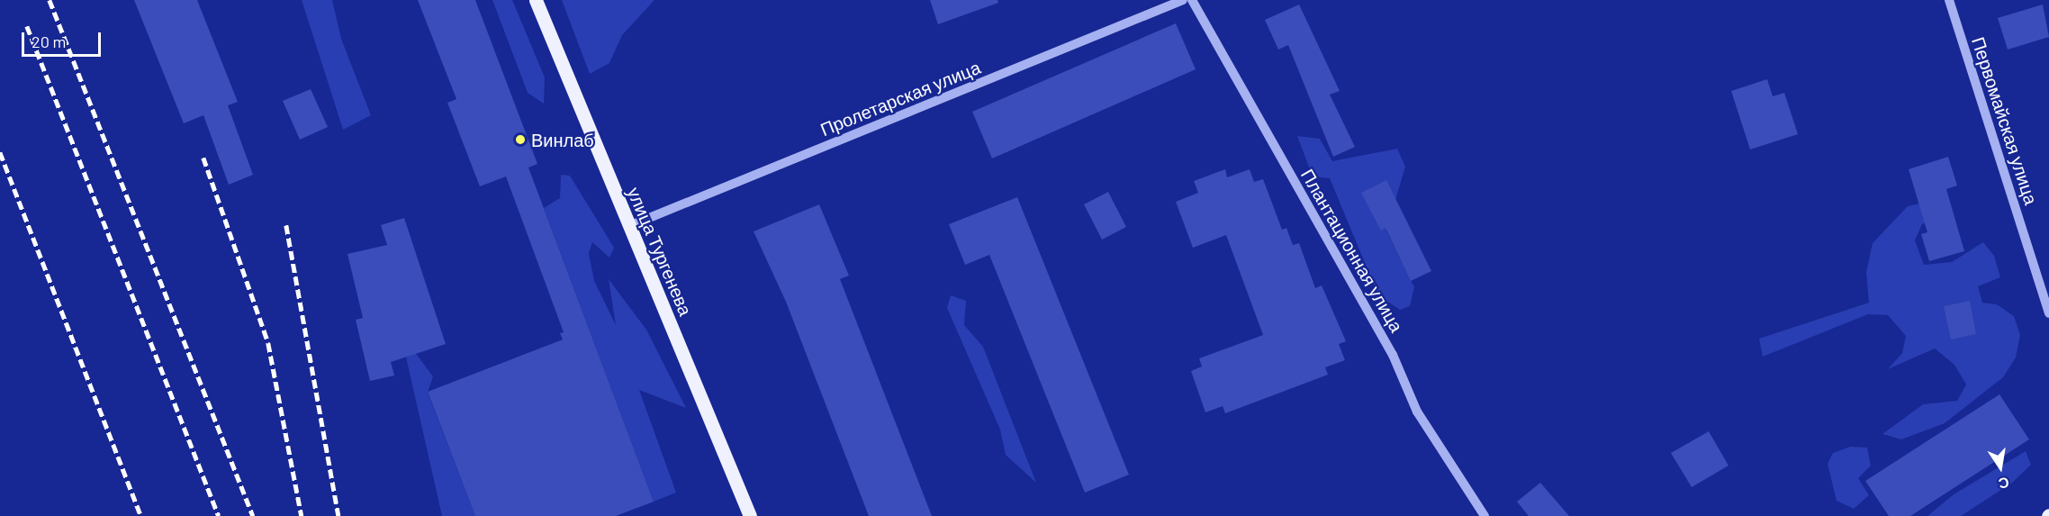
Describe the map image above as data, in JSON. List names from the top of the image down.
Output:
{
  "streets": {
    "main road": ["улица Тургенева"],
    "street": ["Пролетарская улица", "Первомайская улица", "Плантационная улица"]
  },
  "crossings": [
    ["Пролетарская улица", "улица Тургенева"]
  ],
  "places": ["Винлаб"],
  "scale_bar": "20 m",
  "north": "bottom"
}
